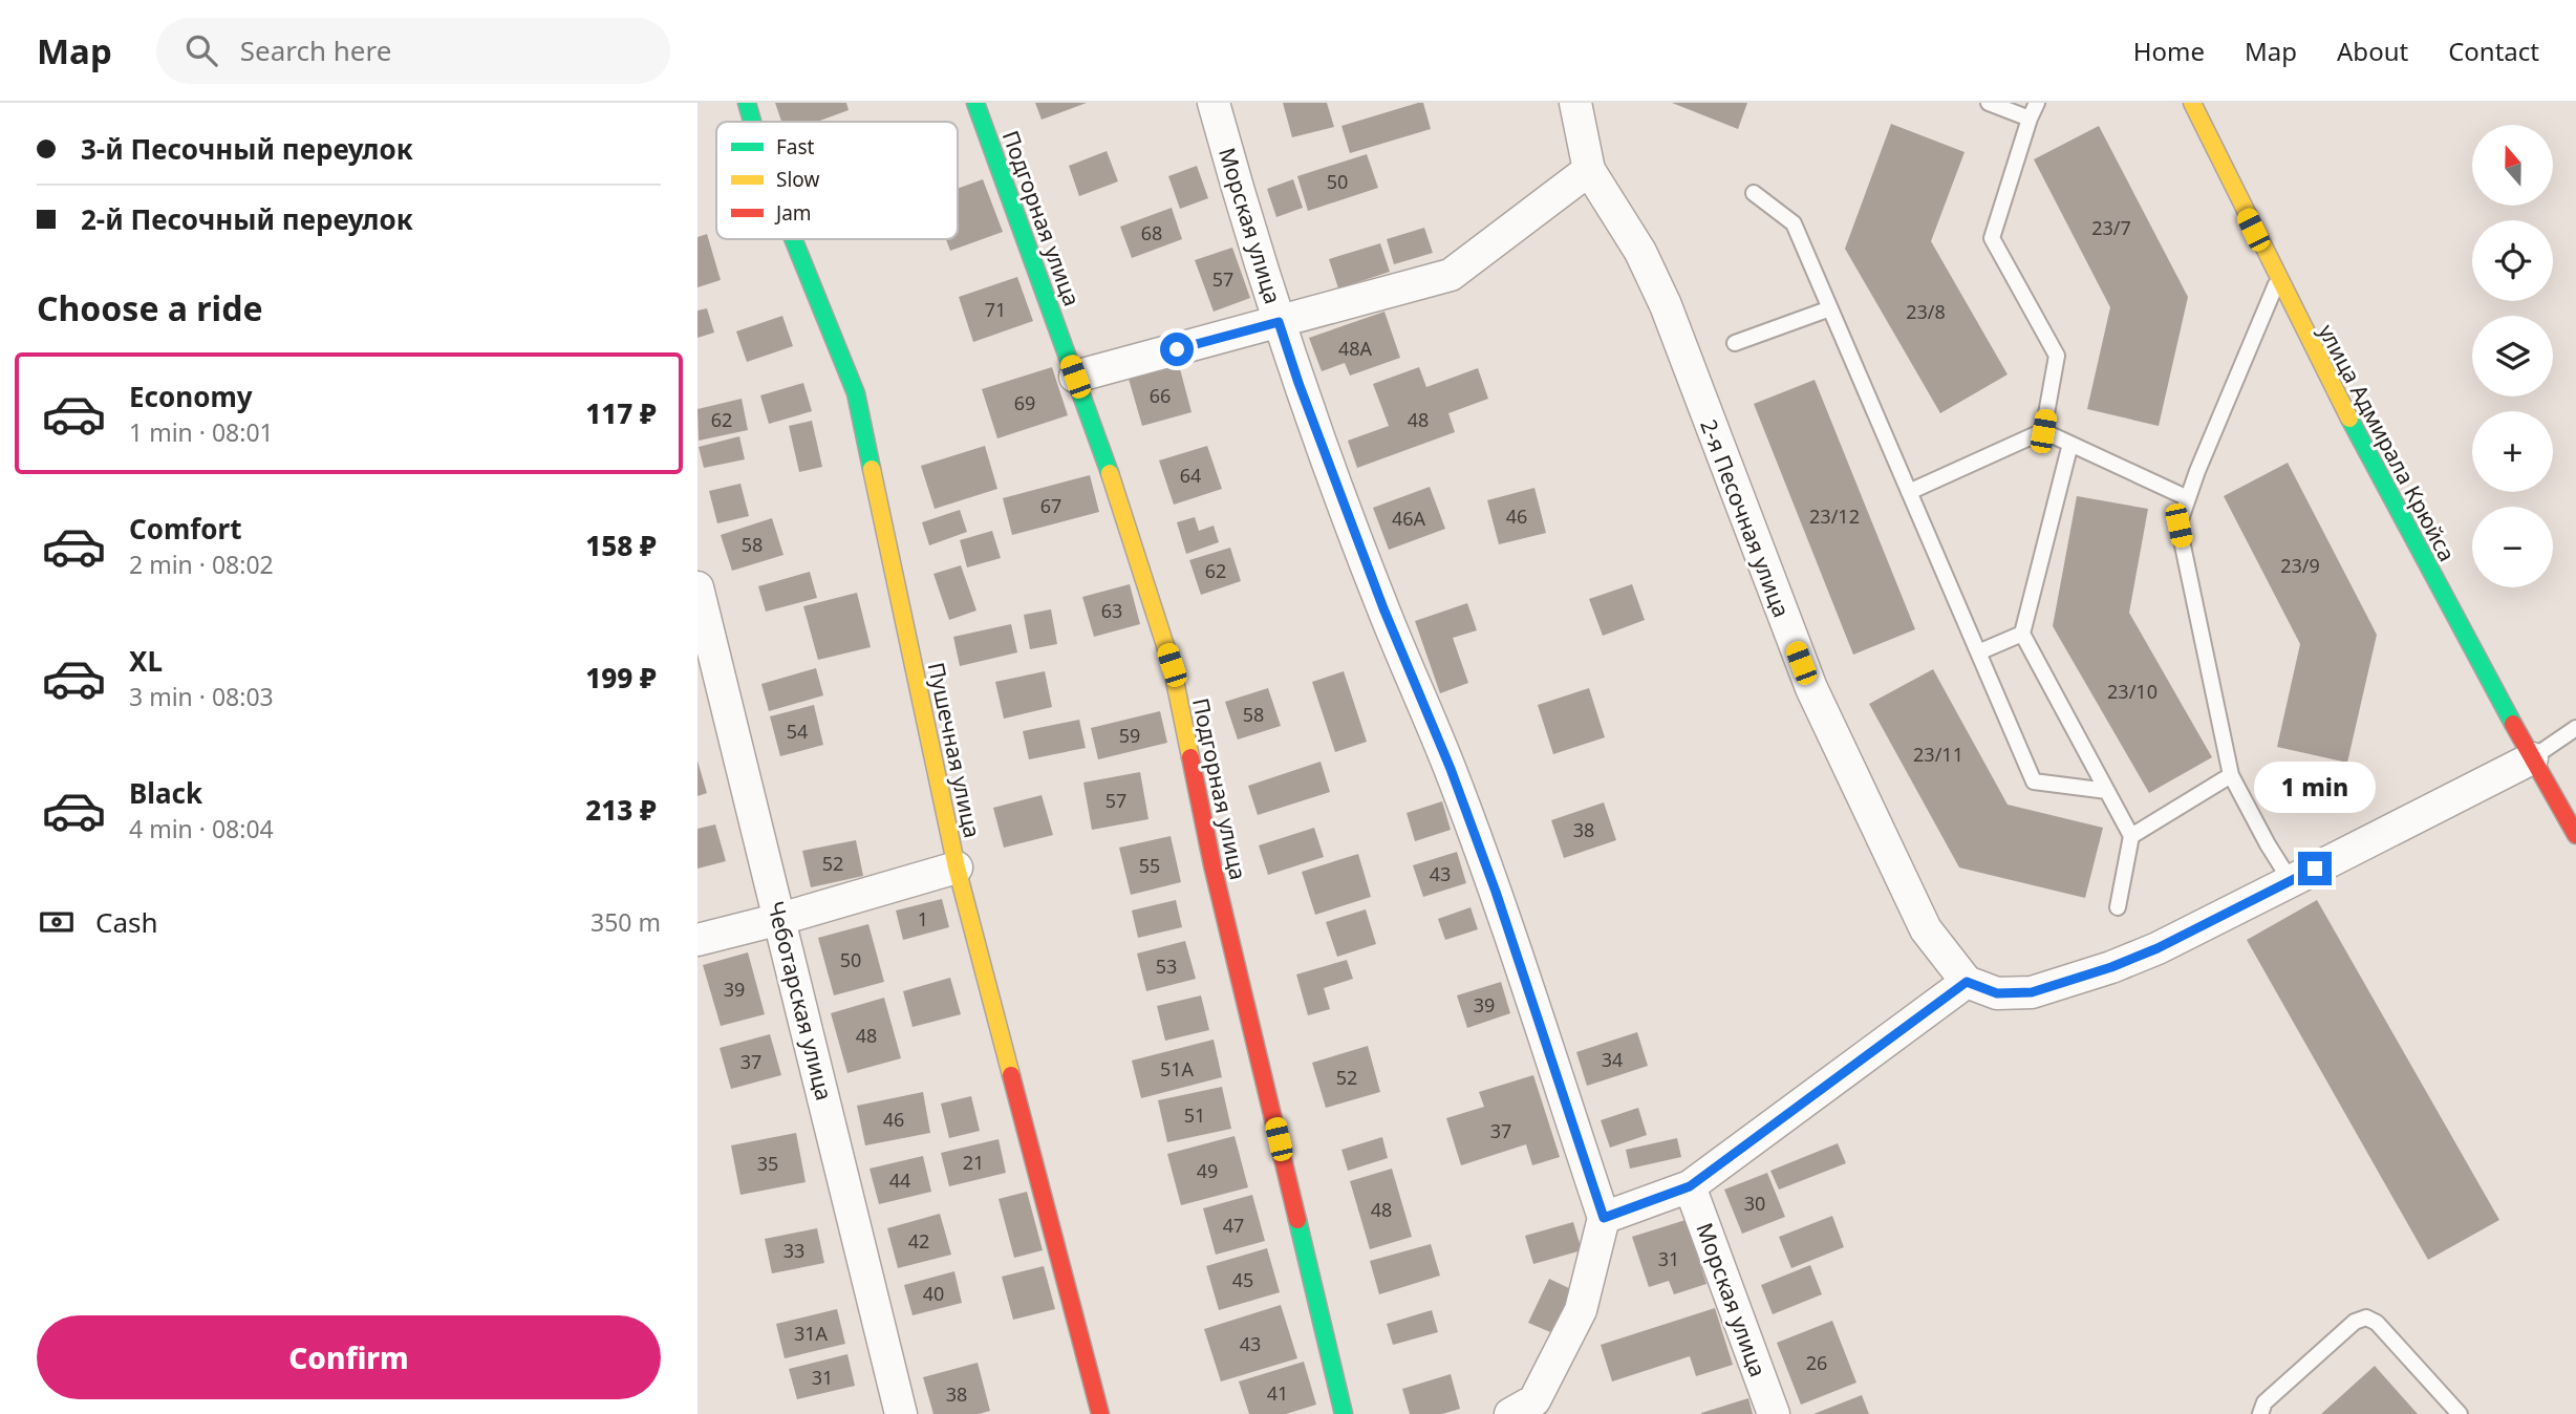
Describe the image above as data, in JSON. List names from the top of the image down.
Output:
{
  "streets": {
    "street": [
      "Подгорная улица",
      "Морская улица",
      "улица Адмирала Крюйса",
      "2-я Песочная улица",
      "Пушечная улица",
      "Чеботарская улица"
    ]
  },
  "house_numbers": [
    "50",
    "23/7",
    "68",
    "57",
    "71",
    "23/8",
    "48А",
    "66",
    "69",
    "62",
    "48",
    "64",
    "67",
    "46",
    "23/12",
    "46А",
    "58",
    "23/9",
    "62",
    "63",
    "23/10",
    "58",
    "54",
    "59",
    "23/11",
    "57",
    "38",
    "52",
    "55",
    "43",
    "1",
    "50",
    "53",
    "39",
    "39",
    "48",
    "34",
    "37",
    "51А",
    "52",
    "51",
    "46",
    "37",
    "21",
    "35",
    "49",
    "44",
    "30",
    "48",
    "47",
    "42",
    "33",
    "31",
    "45",
    "40",
    "31А",
    "43",
    "26",
    "31",
    "41",
    "38"
  ],
  "legend": ["Fast", "Slow", "Jam"],
  "north": "top",
  "page": {
    "header": "Map",
    "search": "Search here",
    "nav": [
      "Home",
      "Map",
      "About",
      "Contact"
    ],
    "banner": ["3-й Песочный переулок", "2-й Песочный переулок"],
    "map_buttons": ["+", "−"],
    "heading": "Choose a ride",
    "list": [
      {
        "name": "Economy",
        "note": "1 min · 08:01",
        "value": "117 ₽"
      },
      {
        "name": "Comfort",
        "note": "2 min · 08:02",
        "value": "158 ₽"
      },
      {
        "name": "XL",
        "note": "3 min · 08:03",
        "value": "199 ₽"
      },
      {
        "name": "Black",
        "note": "4 min · 08:04",
        "value": "213 ₽"
      }
    ],
    "bubble": "1 min",
    "pay": ["Cash", "350 m"],
    "buttons": "Confirm"
  }
}
